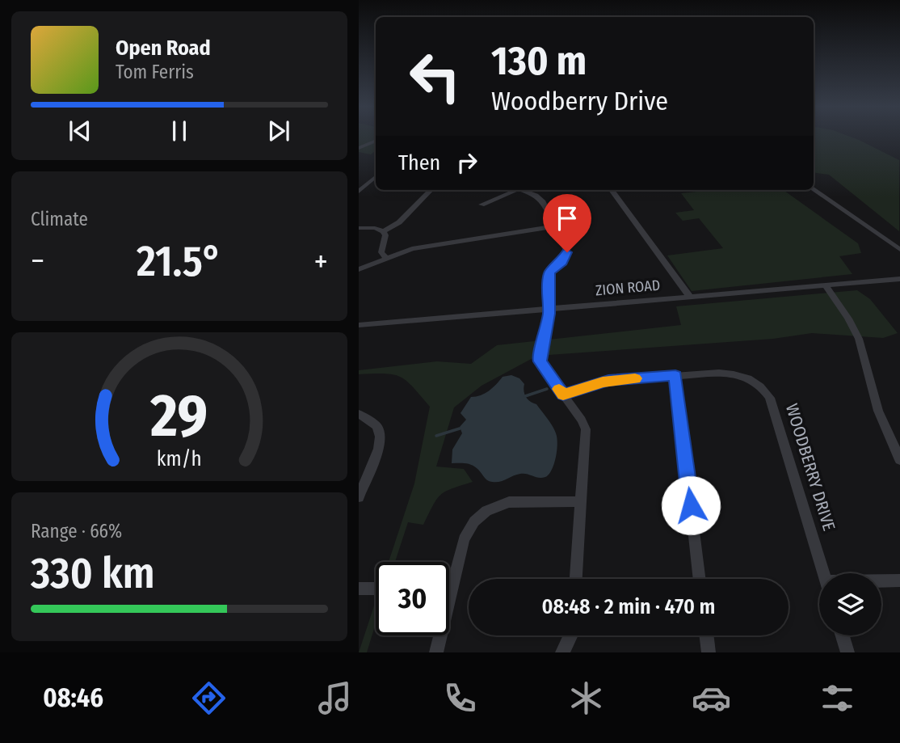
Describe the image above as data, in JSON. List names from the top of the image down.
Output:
{
  "streets": {
    "street": ["ZION ROAD", "WOODBERRY DRIVE"]
  },
  "page": {
    "turn": ["130 m", "Woodberry Drive"],
    "song": ["Open Road", "Tom Ferris"],
    "then": "Then",
    "tile": [
      "Climate",
      ["Range · 66%", "330 km"]
    ],
    "heat": ["−", "21.5°", "+"],
    "limit": "30",
    "trip": "08:48 · 2 min · 470 m",
    "tabs": "08:46",
    "gauge": ["29", "km/h"]
  }
}
